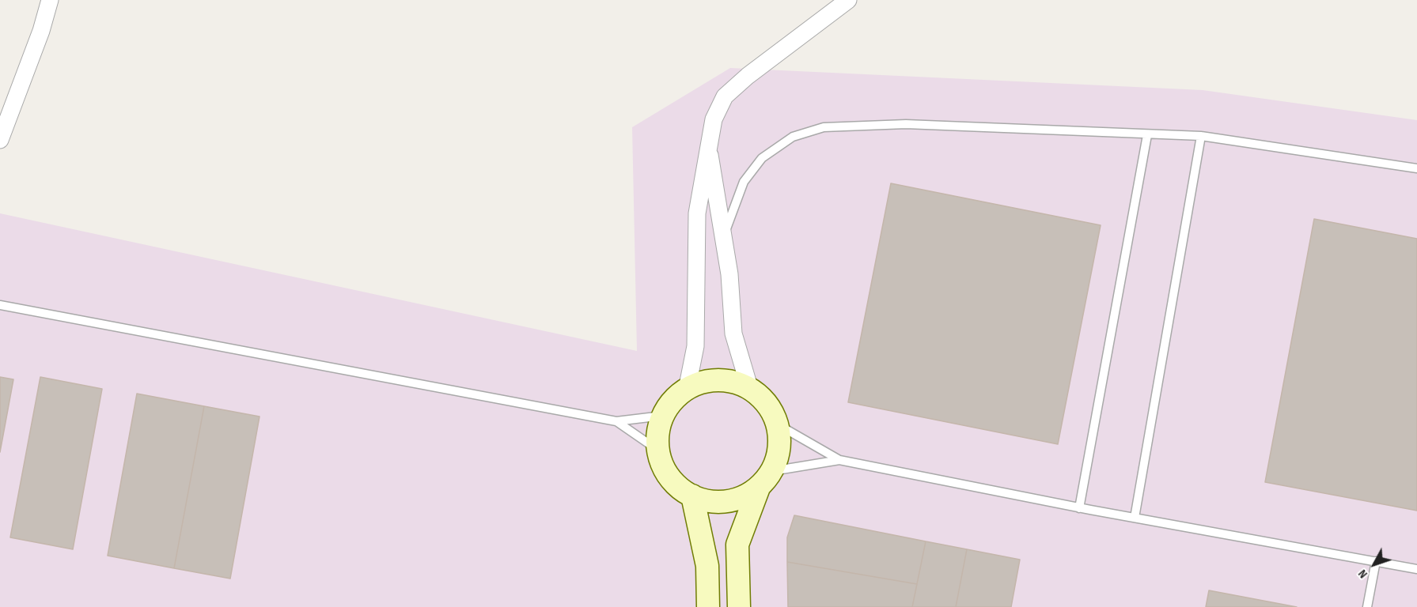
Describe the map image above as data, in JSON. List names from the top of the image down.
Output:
{
  "north": "bottom left"
}
